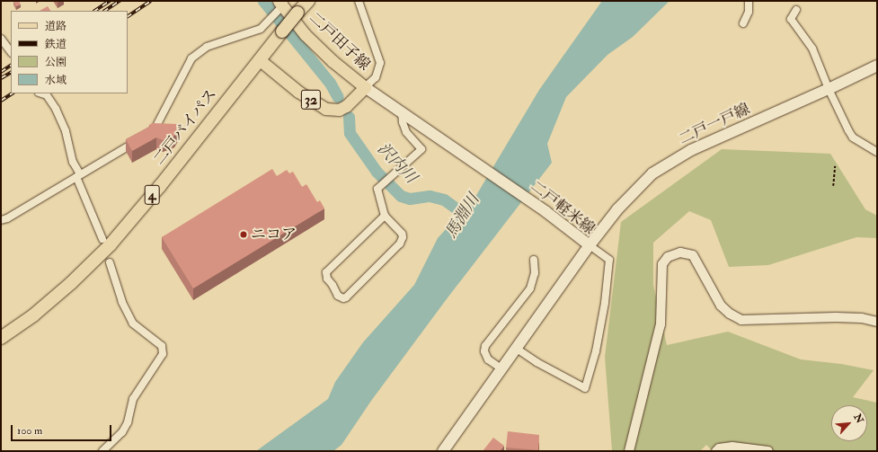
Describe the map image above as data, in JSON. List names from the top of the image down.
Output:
{
  "streets": {
    "highway": ["二戸バイパス", "4"],
    "main road": [
      "二戸田子線",
      "32",
      "二戸一戸線",
      "二戸軽米線"
    ]
  },
  "crossings": [
    ["二戸田子線", "二戸バイパス"],
    ["二戸田子線", "二戸軽米線"],
    ["二戸一戸線", "二戸軽米線"]
  ],
  "water": ["沢内川", "馬淵川"],
  "places": ["ニコア"],
  "legend": [
    "道路",
    "鉄道",
    "公園",
    "水域"
  ],
  "scale_bar": "100 m",
  "north": "top right"
}
